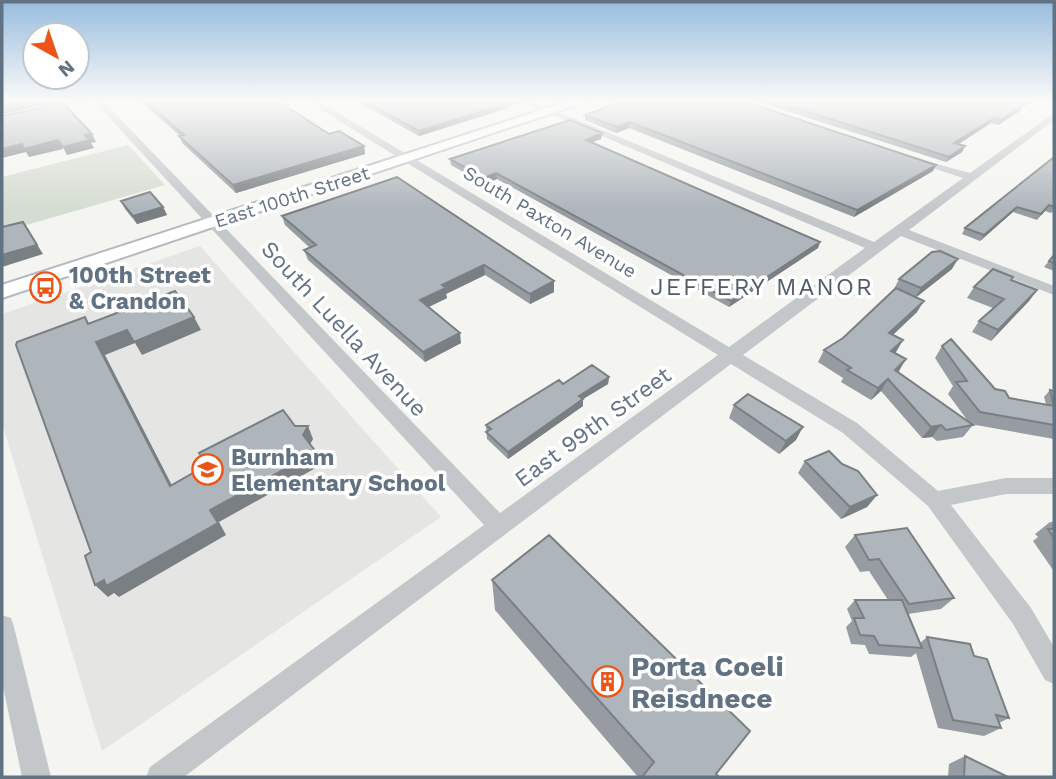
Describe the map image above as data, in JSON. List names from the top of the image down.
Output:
{
  "streets": {
    "main road": ["East 100th Street"],
    "street": ["South Paxton Avenue", "South Luella Avenue", "East 99th Street"]
  },
  "crossings": [
    ["East 100th Street", "South Paxton Avenue"],
    ["East 100th Street", "South Luella Avenue"],
    ["South Paxton Avenue", "East 99th Street"],
    ["South Luella Avenue", "East 99th Street"]
  ],
  "districts": ["JEFFERY MANOR"],
  "places": {
    "bus stop": ["100th Street & Crandon"],
    "school or university": ["Burnham Elementary School"],
    "building": ["Porta Coeli Reisdnece"]
  },
  "north": "bottom right"
}
